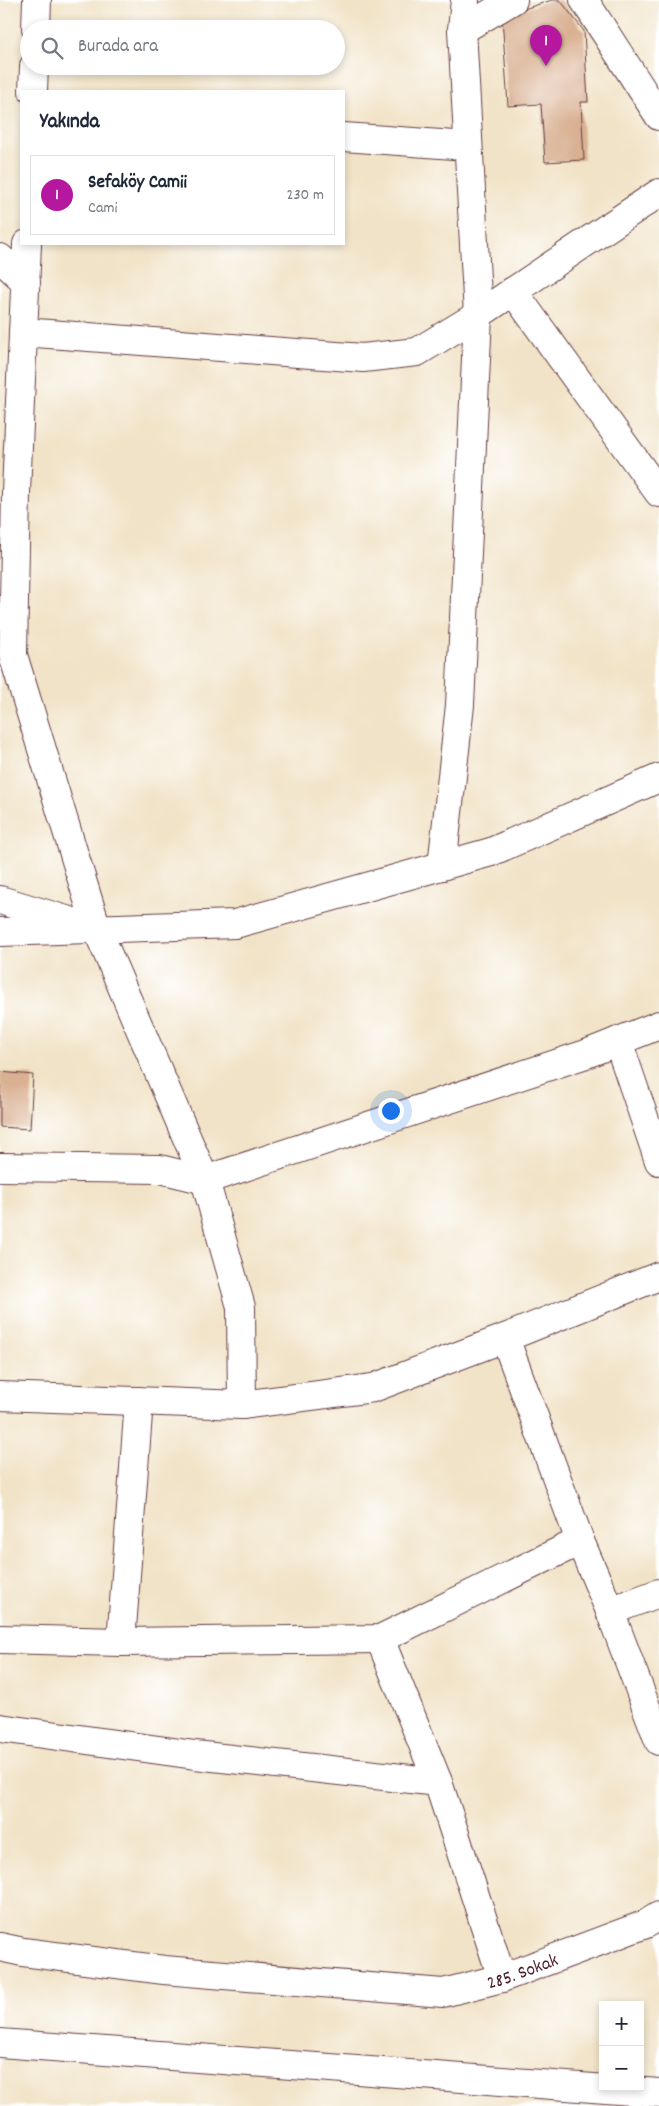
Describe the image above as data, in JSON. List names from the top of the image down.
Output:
{
  "streets": {
    "main road": ["285. Sokak"]
  },
  "page": {
    "search": "Burada ara",
    "pins": "1",
    "heading": "Yakında",
    "list": [
      {
        "mark": "1",
        "name": "Sefaköy Camii",
        "note": "Cami",
        "value": "230 m"
      }
    ],
    "map_buttons": ["+", "−"]
  }
}
